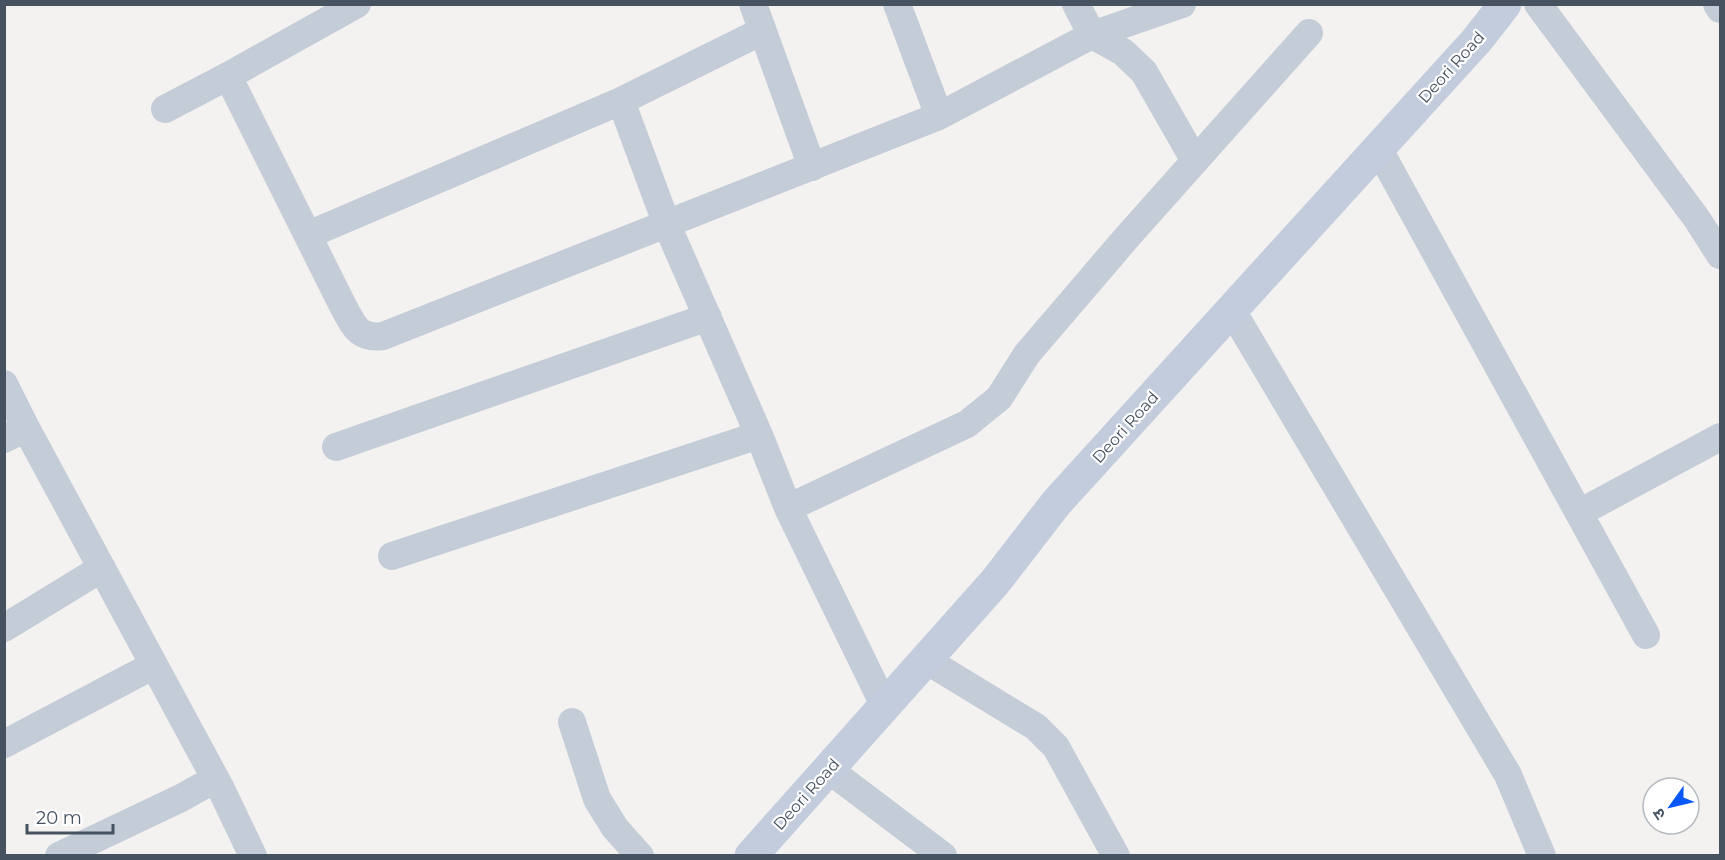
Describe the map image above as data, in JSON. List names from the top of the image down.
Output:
{
  "streets": {
    "street": ["Deori Road"]
  },
  "scale_bar": "20 m",
  "north": "bottom left"
}
